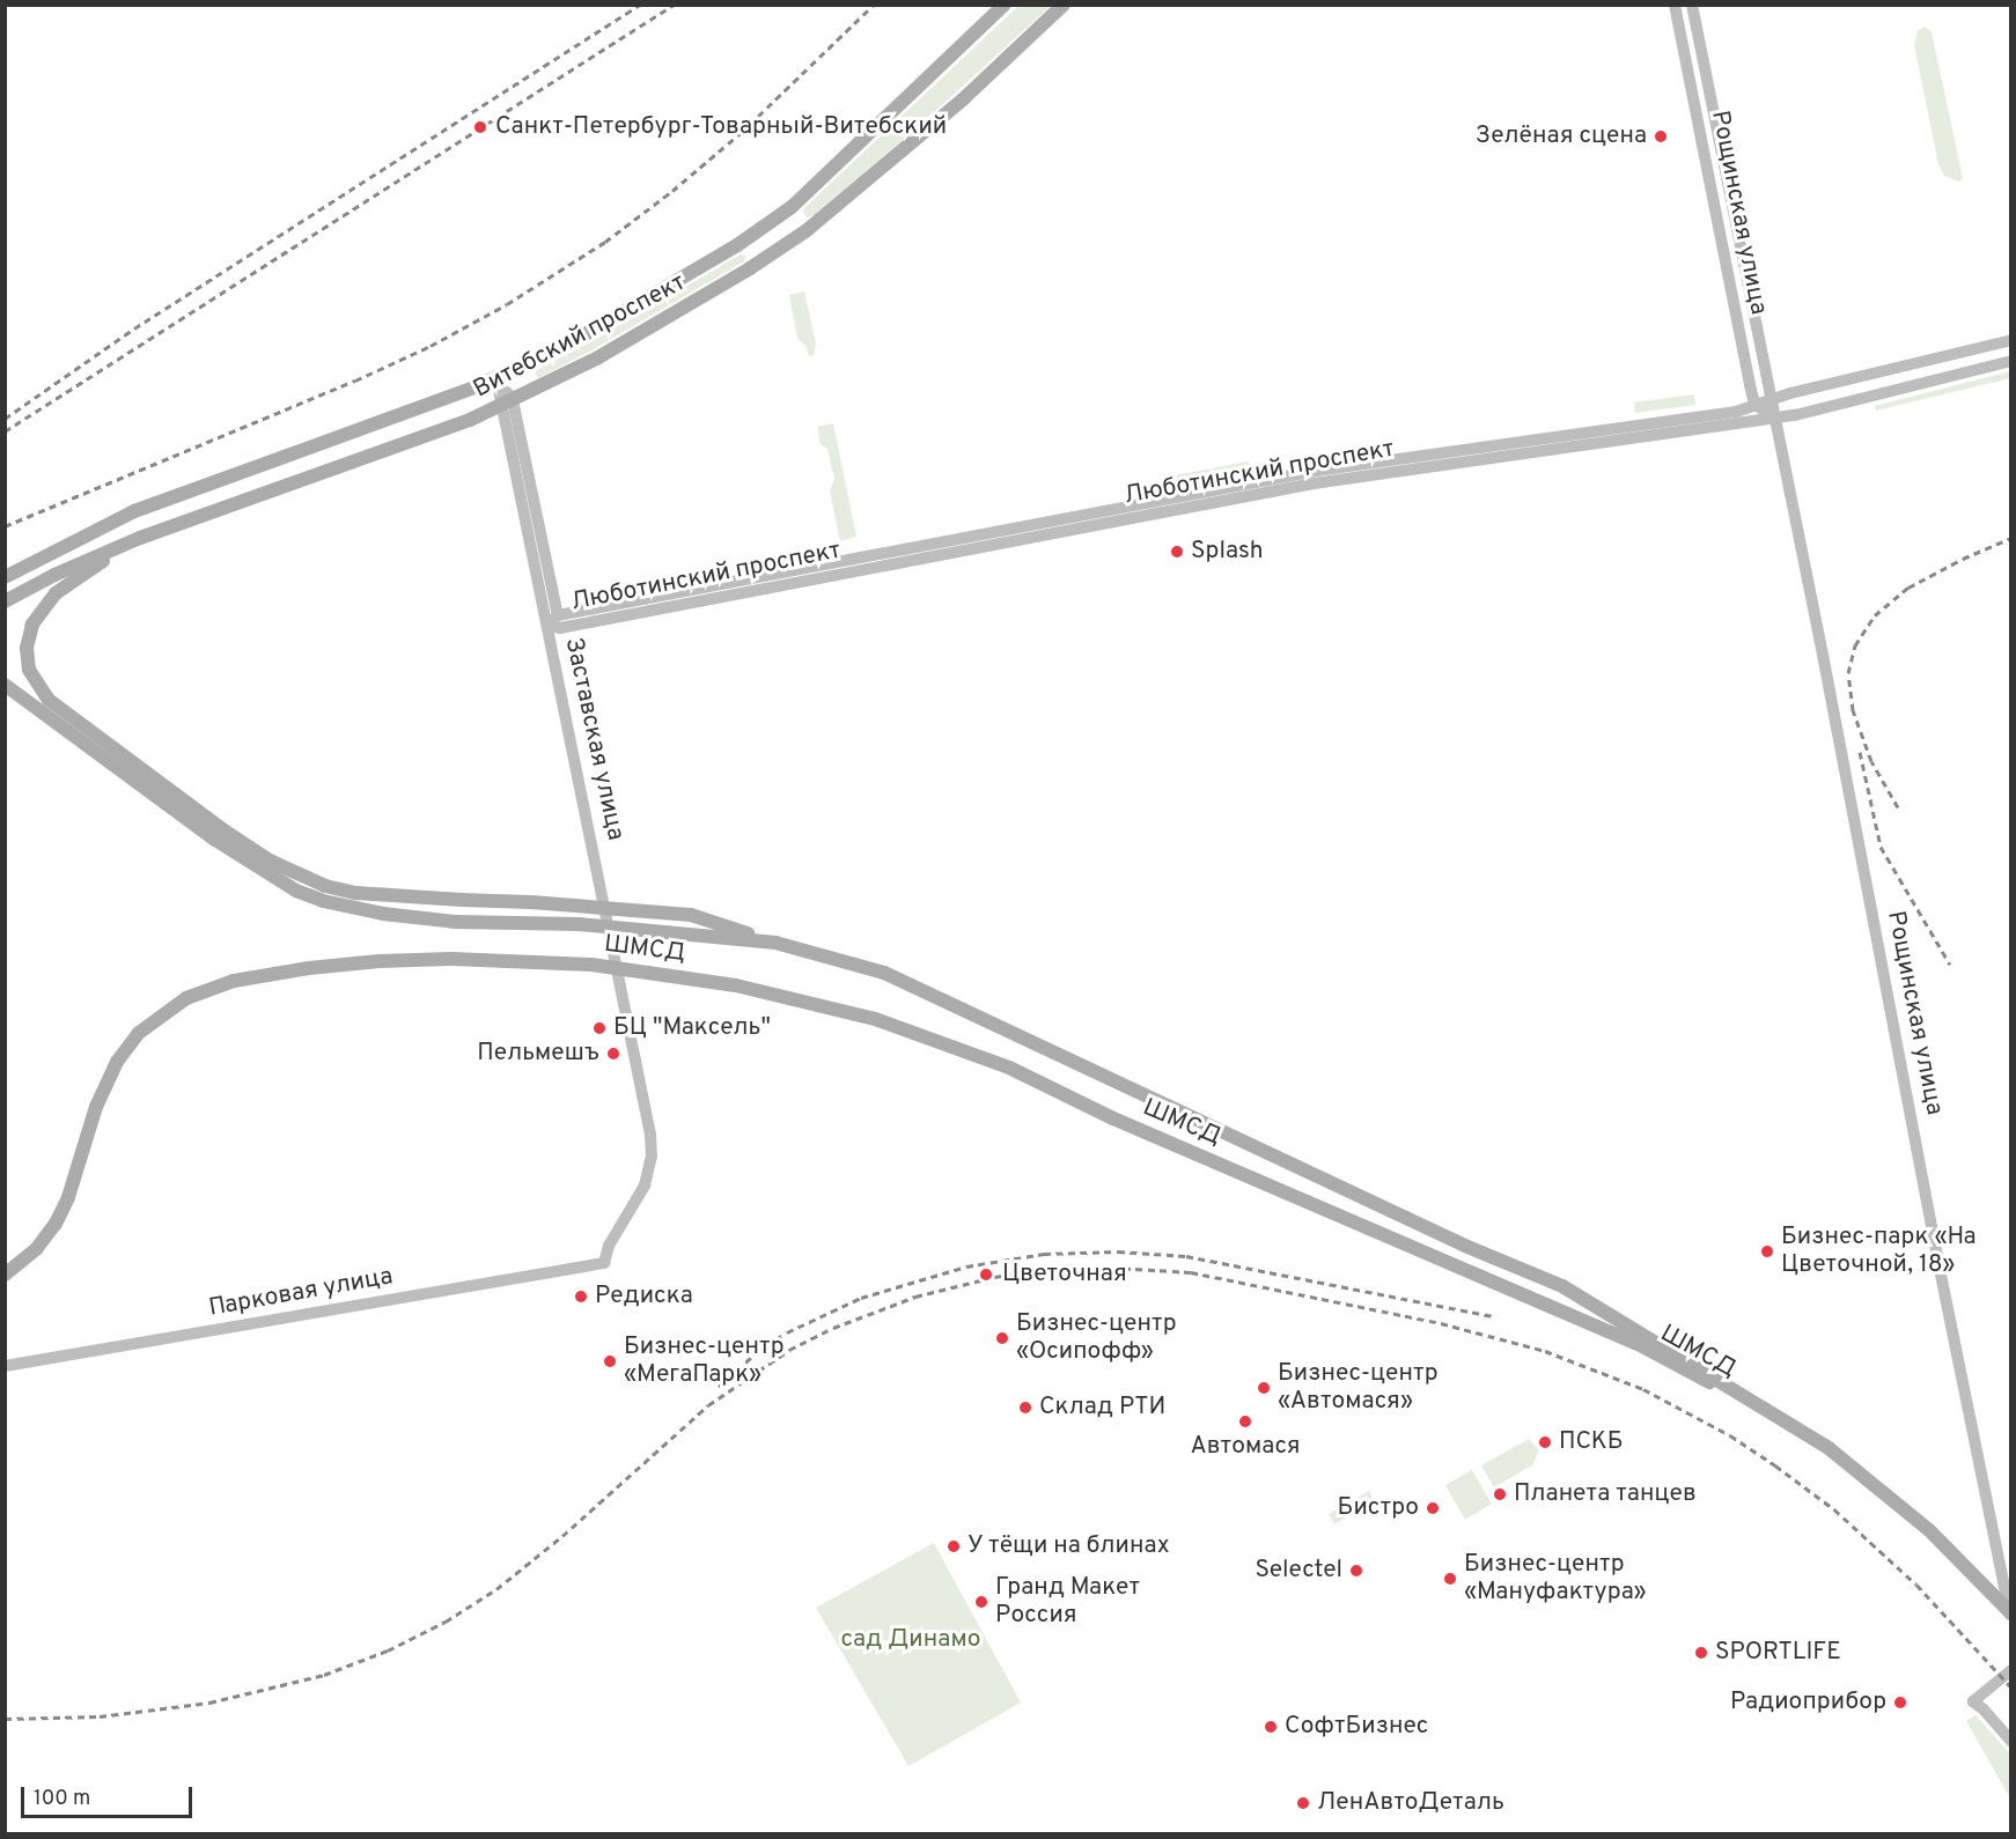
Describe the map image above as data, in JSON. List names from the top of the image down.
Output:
{
  "streets": {
    "main road": ["Витебский проспект", "ШМСД"],
    "street": [
      "Рощинская улица",
      "Люботинский проспект",
      "Заставская улица",
      "Парковая улица"
    ]
  },
  "crossings": [
    ["Рощинская улица", "Люботинский проспект"],
    ["Рощинская улица", "ШМСД"],
    ["Витебский проспект", "Заставская улица"],
    ["Люботинский проспект", "Заставская улица"],
    ["Заставская улица", "Парковая улица"]
  ],
  "parks": ["сад Динамо"],
  "places": [
    "Санкт-Петербург-Товарный-Витебский",
    "Зелёная сцена",
    "Splash",
    "БЦ \"Максель\"",
    "Пельмешъ",
    "Бизнес-парк «На Цветочной, 18»",
    "Цветочная",
    "Редиска",
    "Бизнес-центр «Осипофф»",
    "Бизнес-центр «МегаПарк»",
    "Бизнес-центр «Автомася»",
    "Склад РТИ",
    "Автомася",
    "ПСКБ",
    "Планета танцев",
    "Бистро",
    "У тёщи на блинах",
    "Selectel",
    "Бизнес-центр «Мануфактура»",
    "Гранд Макет Россия",
    "SPORTLIFE",
    "Радиоприбор",
    "СофтБизнес",
    "ЛенАвтоДеталь"
  ],
  "scale_bar": "100 m"
}
